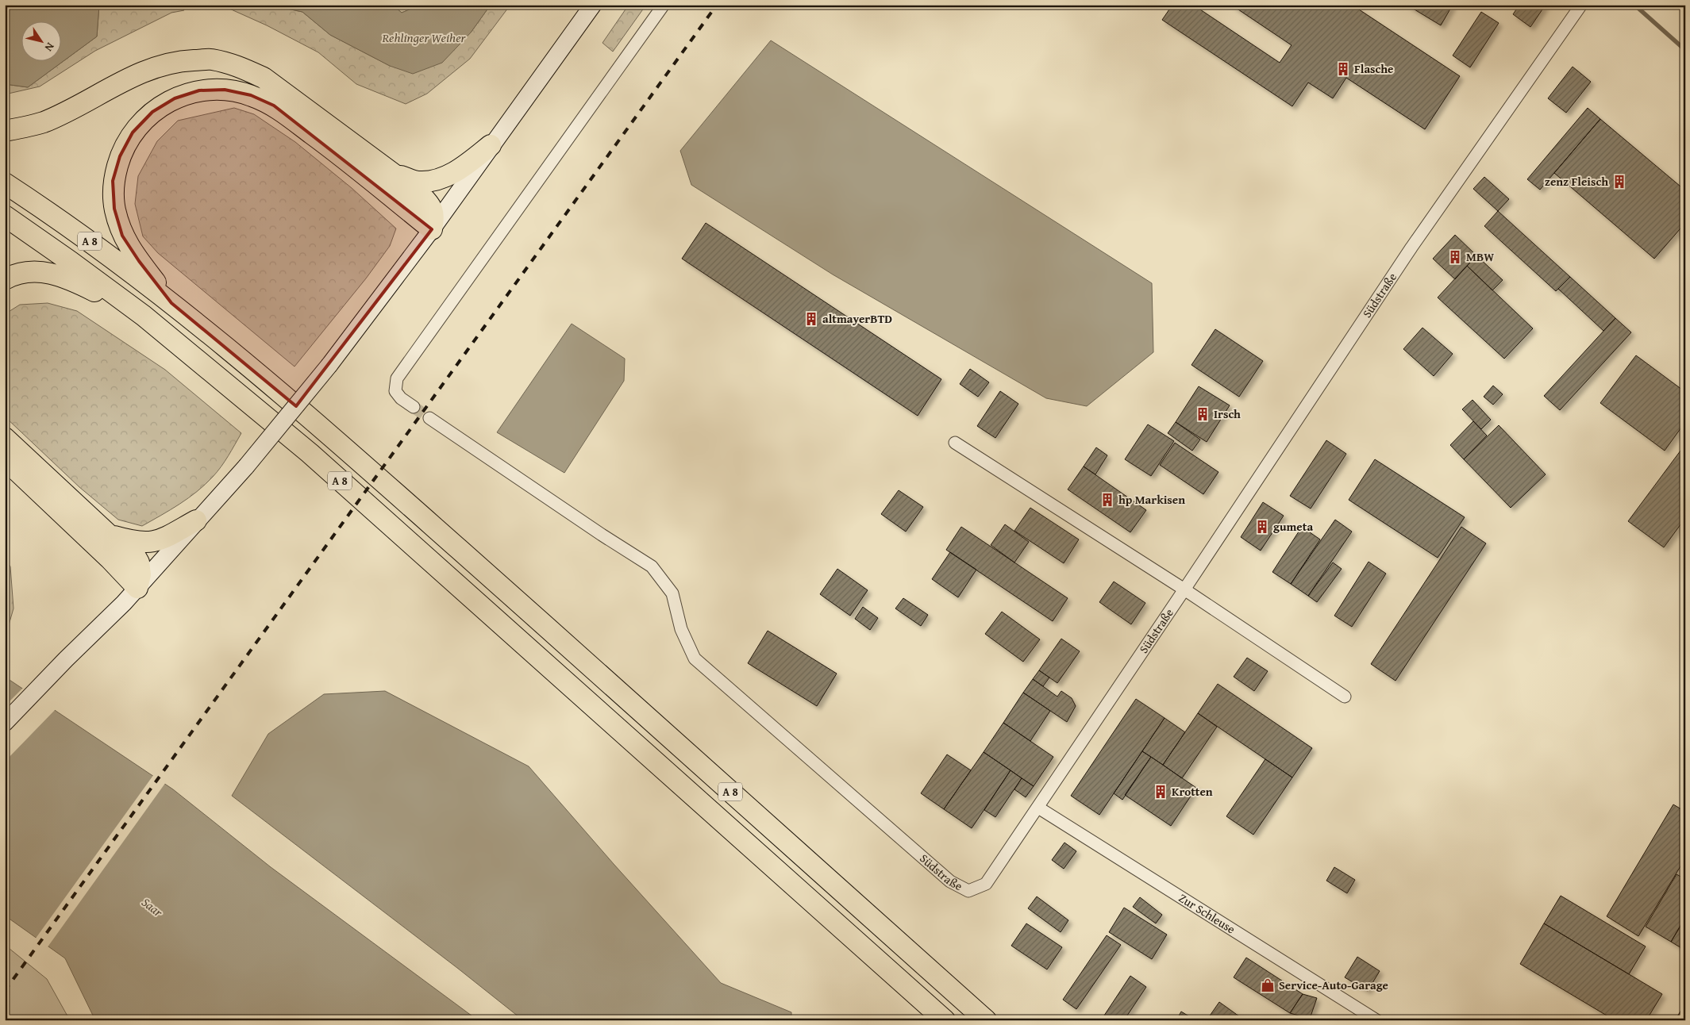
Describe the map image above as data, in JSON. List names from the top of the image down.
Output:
{
  "streets": {
    "highway": ["A 8"],
    "street": ["Südstraße", "Zur Schleuse"]
  },
  "crossings": [
    ["Südstraße", "Zur Schleuse"]
  ],
  "water": ["Rehlinger Weiher", "Saar"],
  "places": {
    "building": [
      "Flasche",
      "zenz Fleisch",
      "MBW",
      "altmayerBTD",
      "Irsch",
      "hp Markisen",
      "gumeta",
      "Krotten"
    ],
    "shop": ["Service-Auto-Garage"]
  },
  "north": "bottom right"
}
